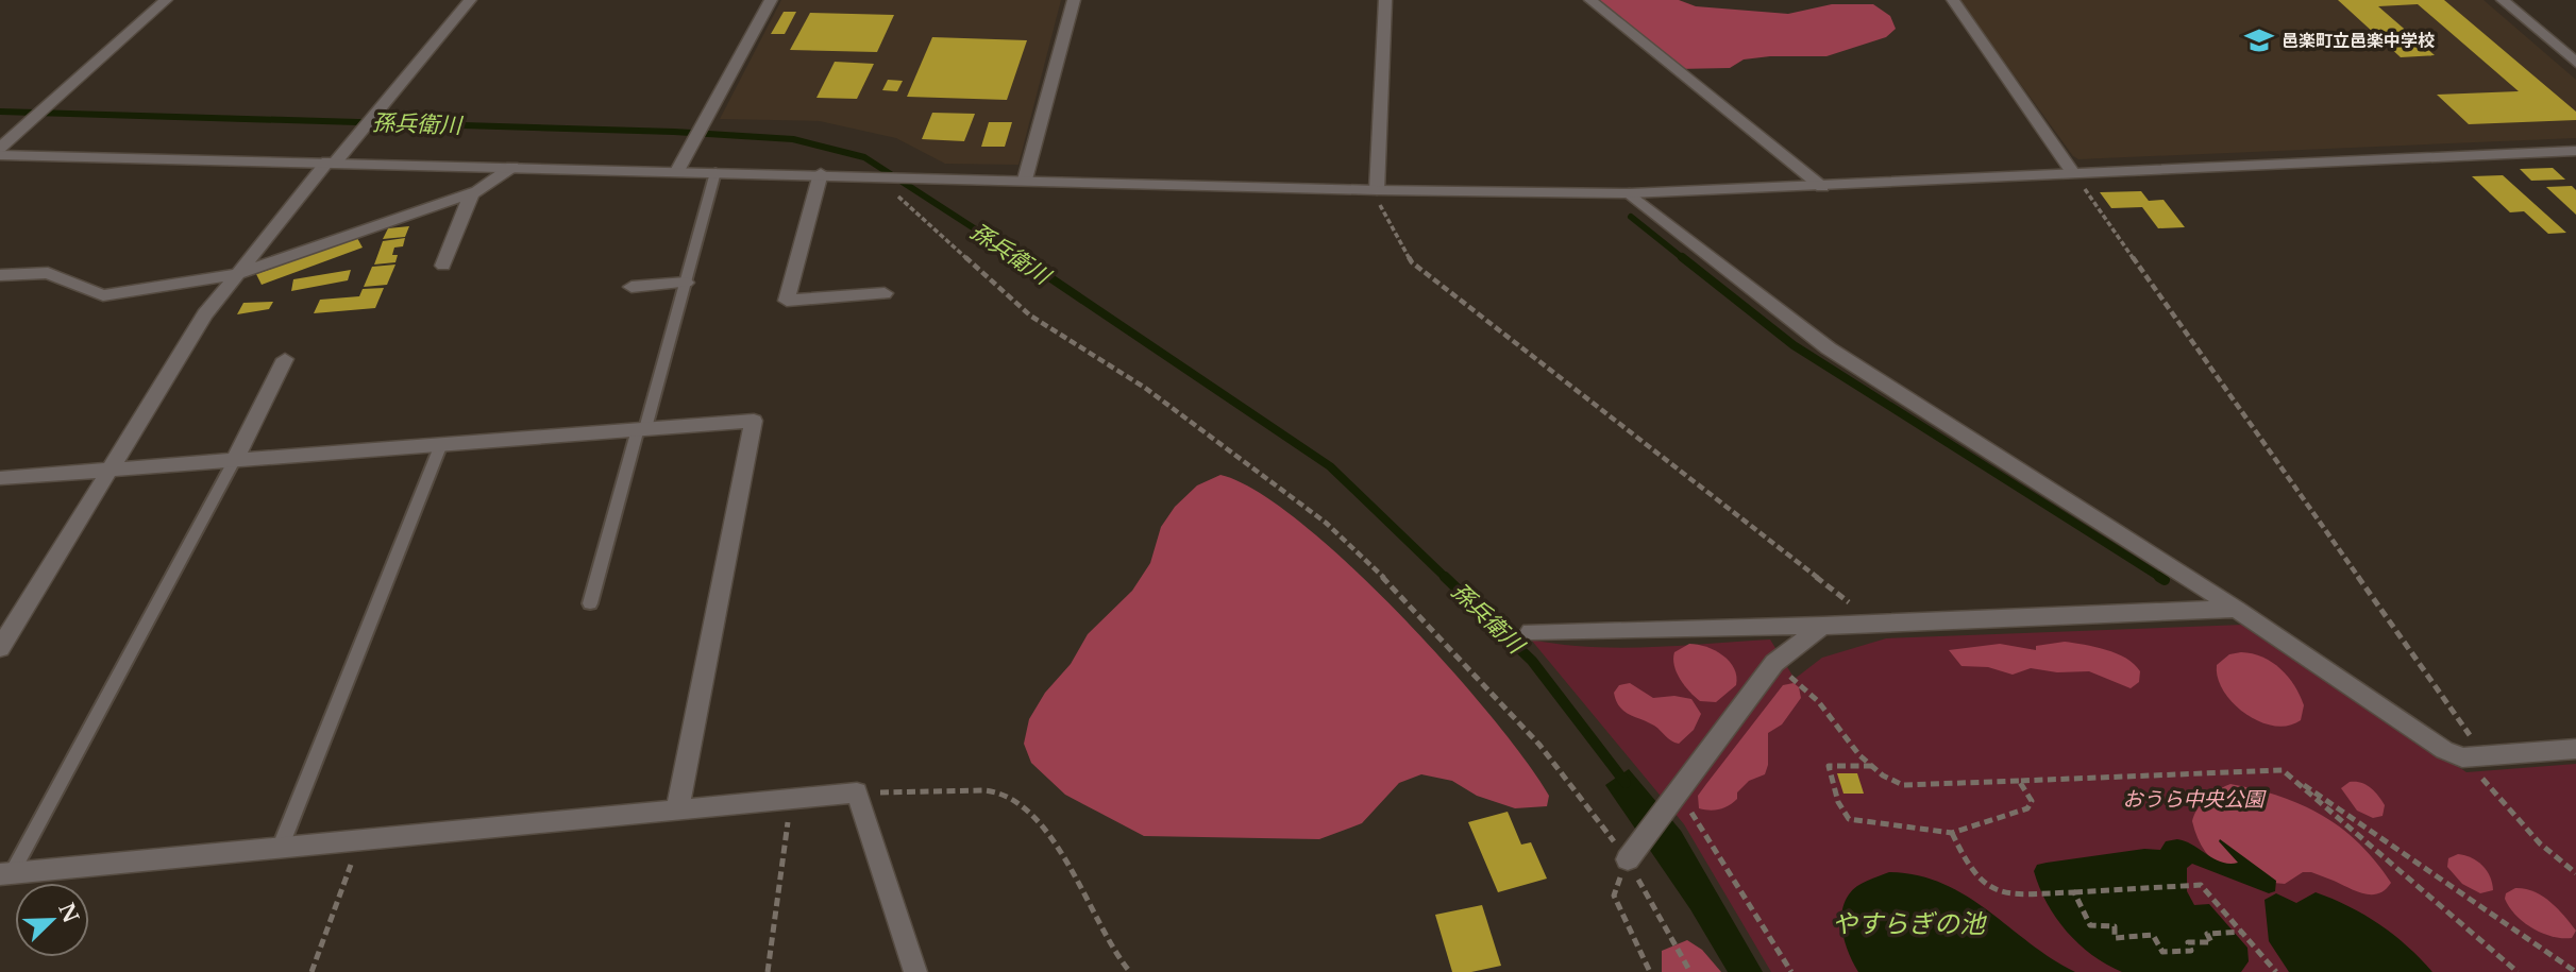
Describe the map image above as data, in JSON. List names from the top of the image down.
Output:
{
  "water": ["孫兵衛川", "やすらぎの池"],
  "parks": ["おうら中央公園"],
  "places": {
    "school or university": ["邑楽町立邑楽中学校"]
  },
  "north": "top right"
}
